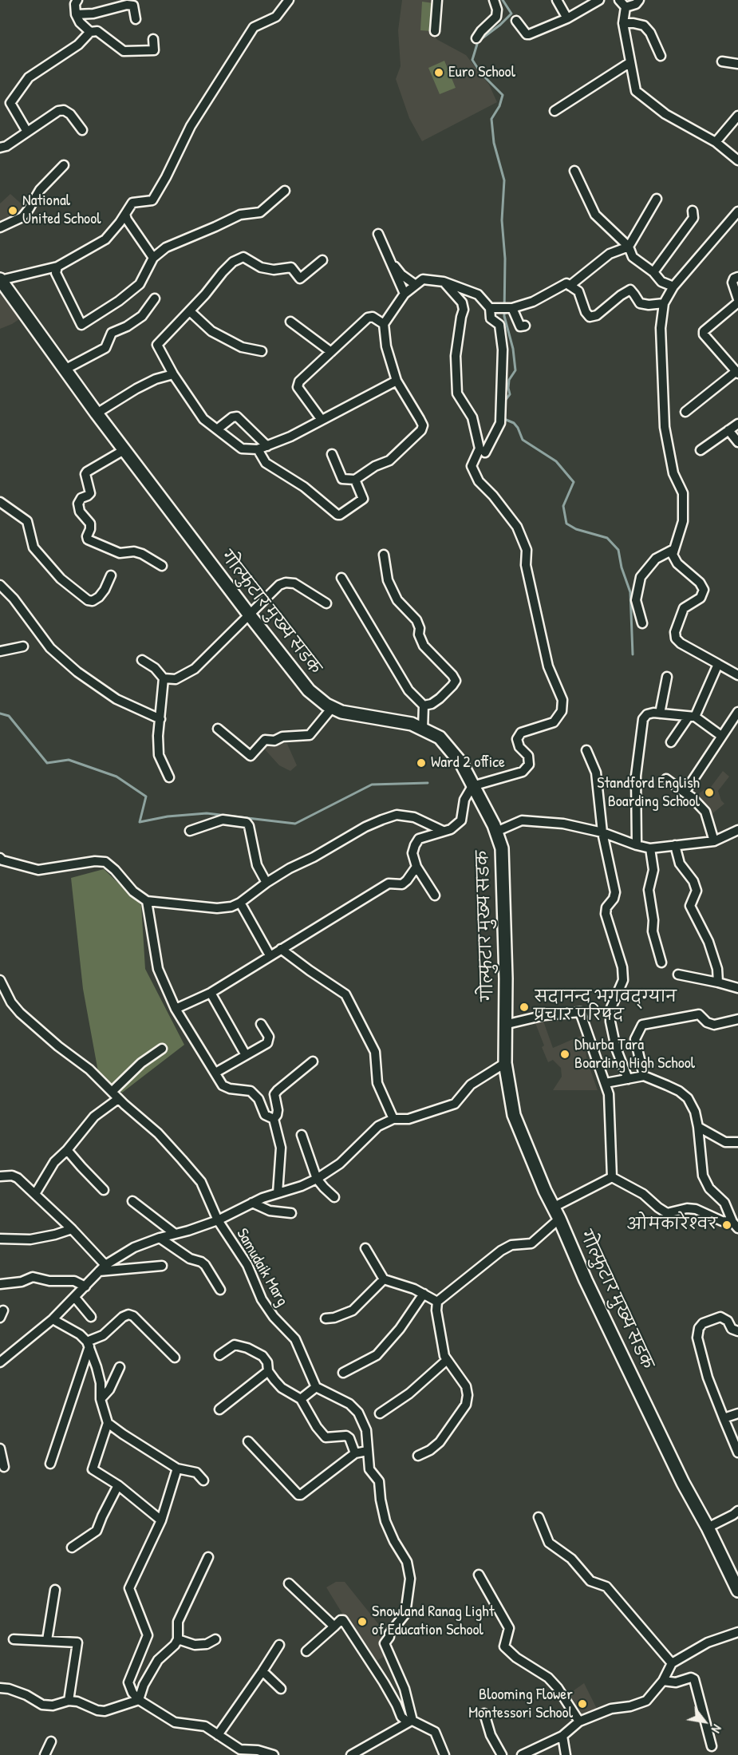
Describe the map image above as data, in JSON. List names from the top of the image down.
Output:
{
  "streets": {
    "main road": ["गोल्फुटार मुख्य सडक"],
    "street": ["Samudaik Marg"]
  },
  "places": [
    "Euro School",
    "National United School",
    "Ward 2 office",
    "Standford English Boarding School",
    "सदानन्द भगवद्ग्यान प्रचार परिषद",
    "Dhurba Tara Boarding High School",
    "ओमकारेश्वर",
    "Snowland Ranag Light of Education School",
    "Blooming Flower Montessori School"
  ],
  "north": "bottom right"
}
